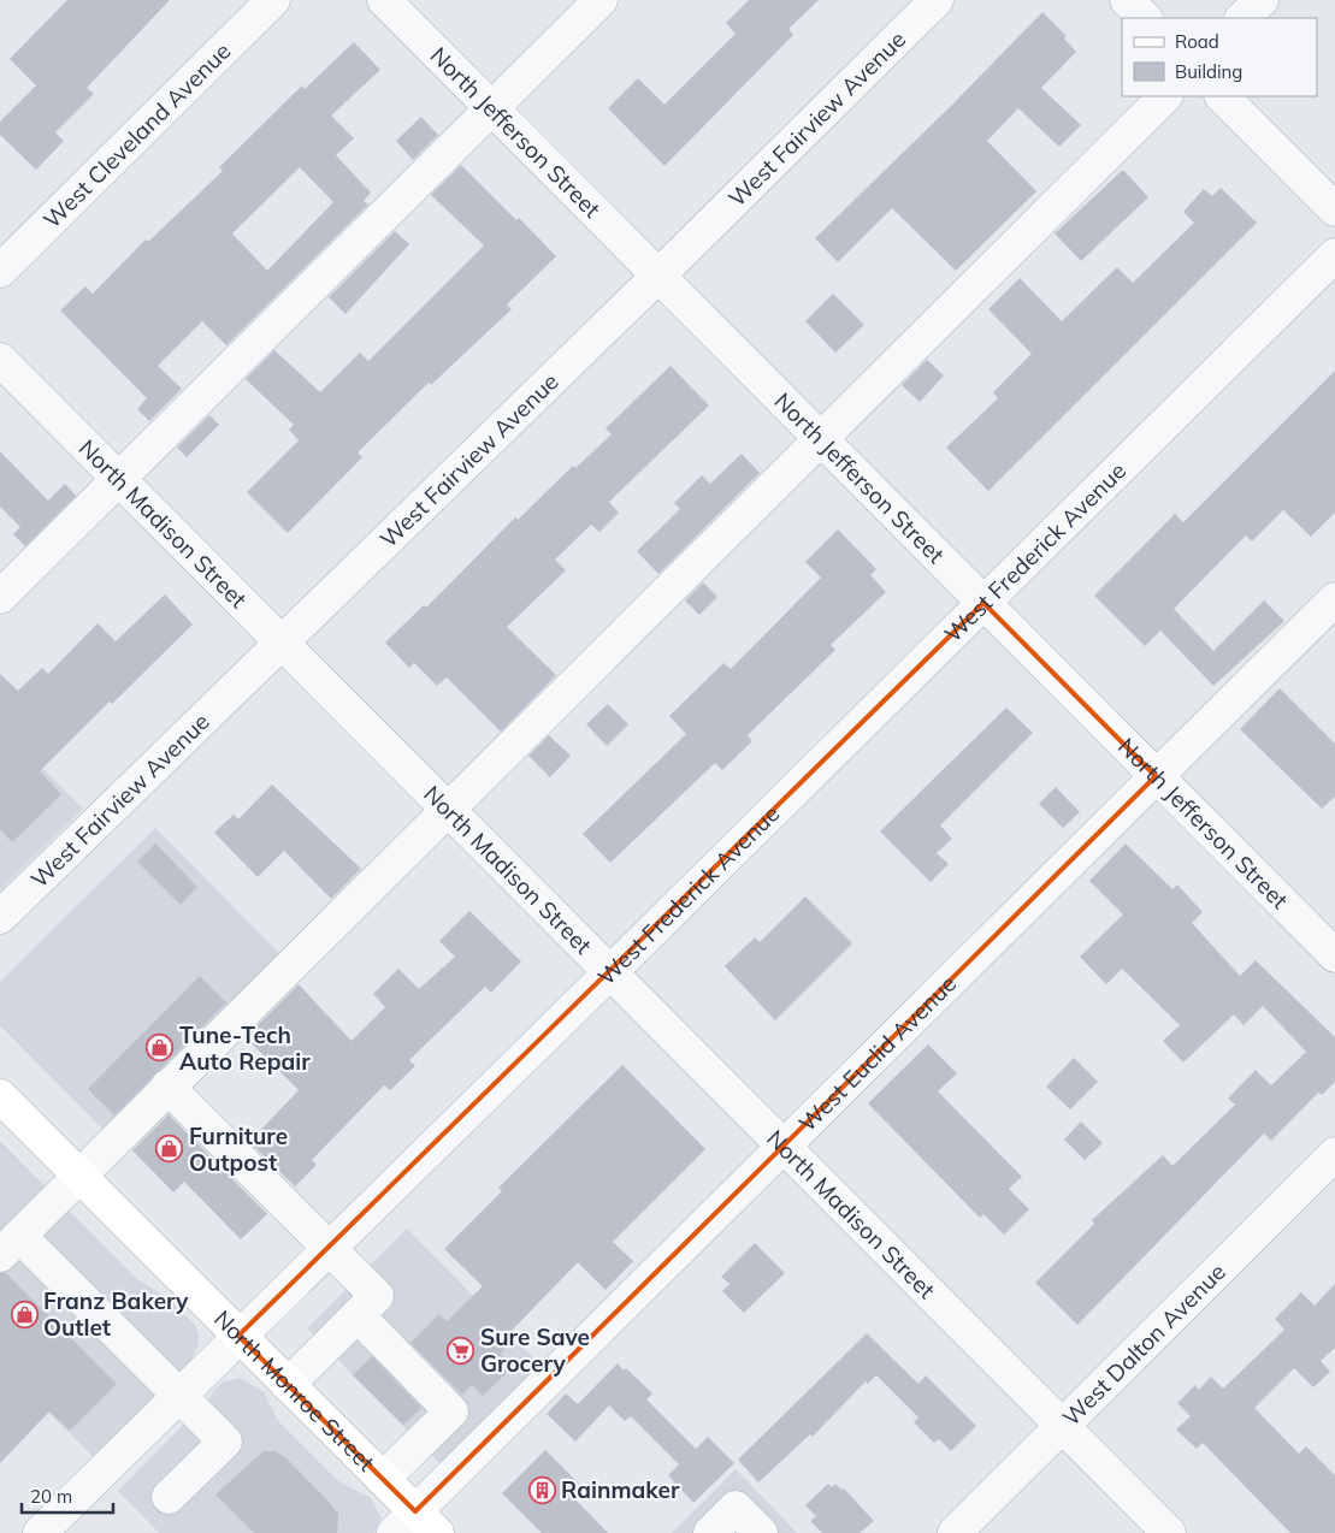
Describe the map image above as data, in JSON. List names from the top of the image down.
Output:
{
  "streets": {
    "main road": ["North Monroe Street"],
    "street": [
      "West Fairview Avenue",
      "North Jefferson Street",
      "West Cleveland Avenue",
      "North Madison Street",
      "West Frederick Avenue",
      "West Euclid Avenue",
      "West Dalton Avenue"
    ]
  },
  "crossings": [
    ["West Fairview Avenue", "North Jefferson Street"],
    ["West Fairview Avenue", "North Madison Street"],
    ["North Jefferson Street", "West Frederick Avenue"],
    ["North Jefferson Street", "West Euclid Avenue"],
    ["North Madison Street", "West Frederick Avenue"],
    ["North Madison Street", "West Euclid Avenue"],
    ["North Madison Street", "West Dalton Avenue"],
    ["West Frederick Avenue", "North Monroe Street"],
    ["West Euclid Avenue", "North Monroe Street"]
  ],
  "places": {
    "shop": ["Tune-Tech Auto Repair", "Furniture Outpost", "Franz Bakery Outlet"],
    "supermarket": ["Sure Save Grocery"],
    "building": ["Rainmaker"]
  },
  "legend": ["Road", "Building"],
  "scale_bar": "20 m"
}
